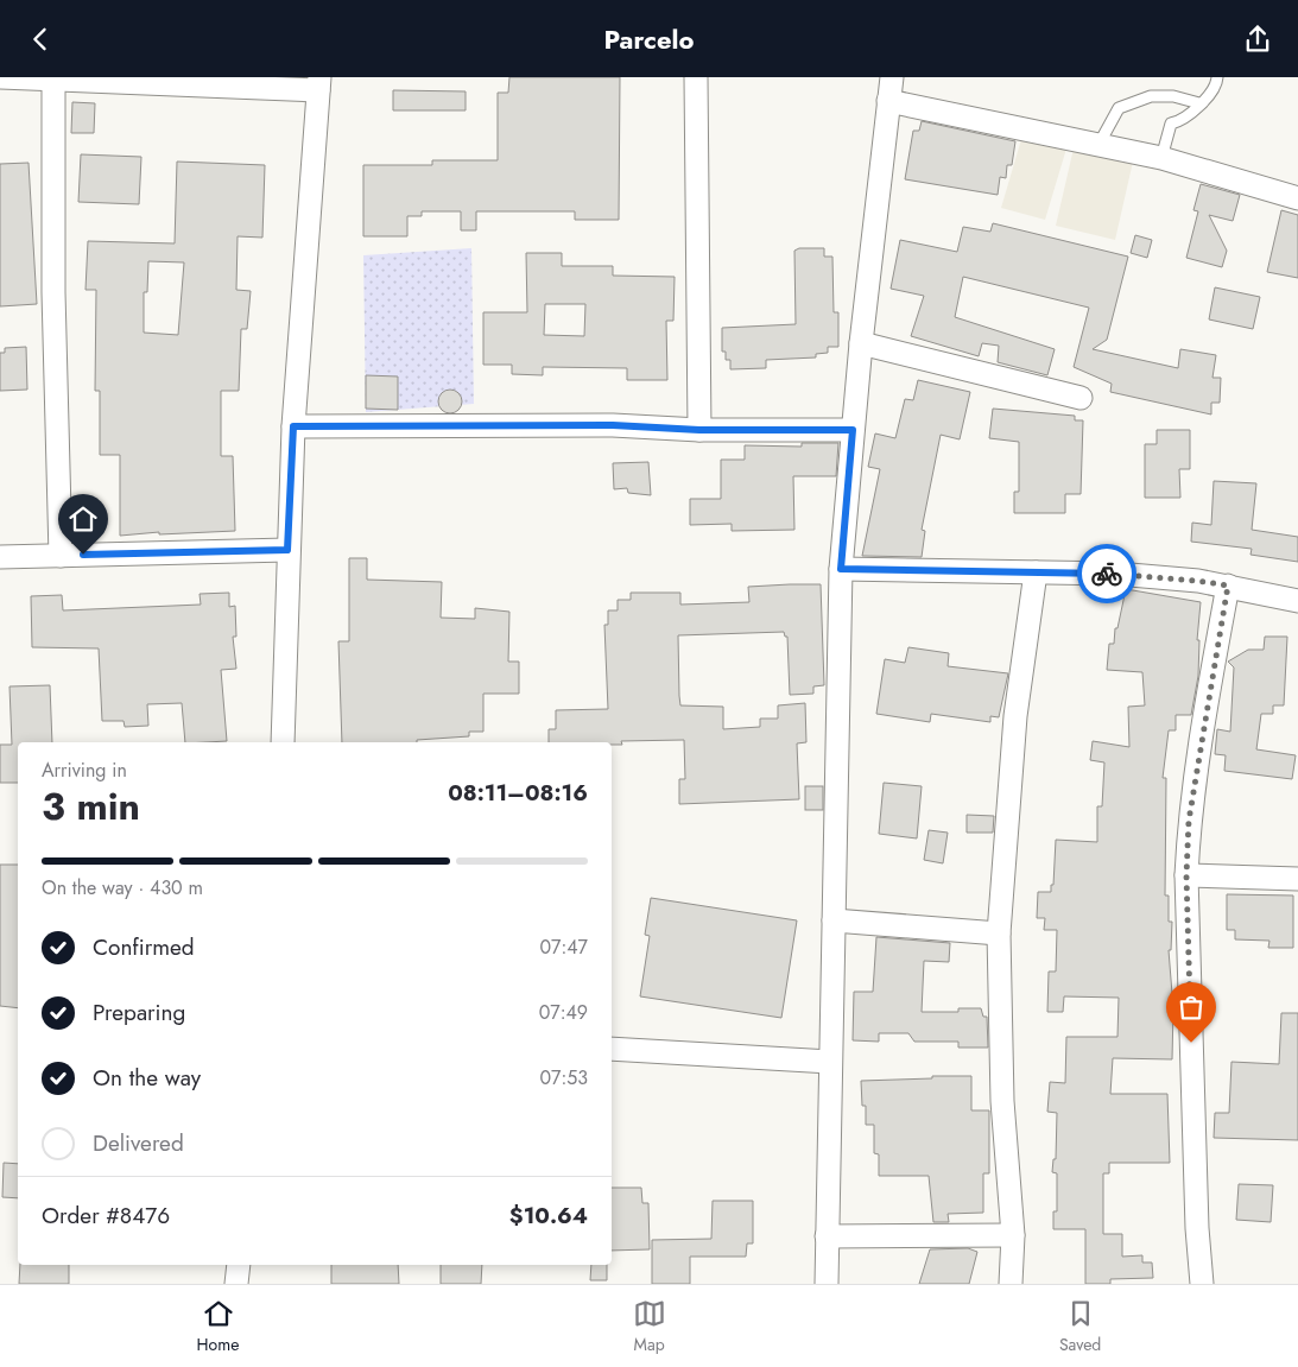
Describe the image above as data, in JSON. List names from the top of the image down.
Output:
{
  "page": {
    "header": "Parcelo",
    "heading": ["3 min", "Arriving in", "08:11–08:16"],
    "panel": ["Order #8476", "$10.64"],
    "bar": "On the way · 430 m",
    "list": [
      ["Confirmed", "07:47"],
      ["Preparing", "07:49"],
      ["On the way", "07:53"],
      "Delivered"
    ],
    "tabs": ["Home", "Map", "Saved"]
  }
}
